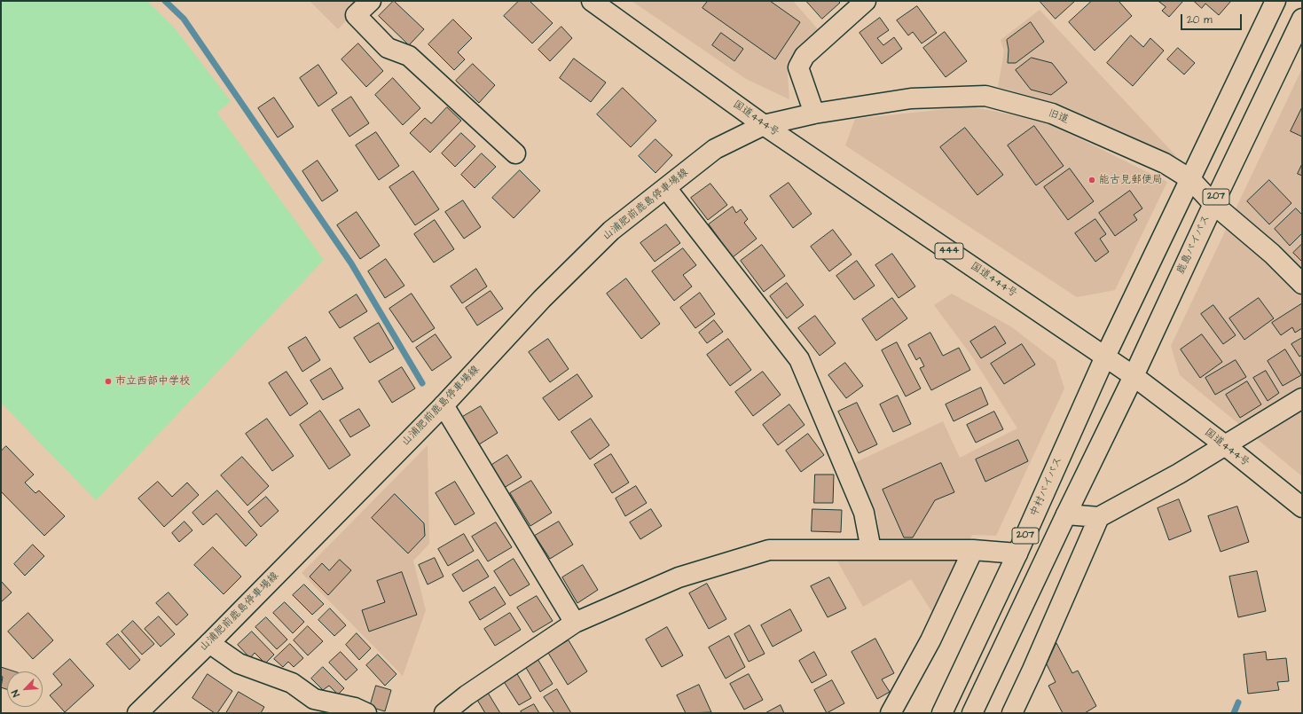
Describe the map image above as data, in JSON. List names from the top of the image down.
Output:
{
  "streets": {
    "main road": [
      "旧道",
      "国道444号",
      "207",
      "山浦肥前鹿島停車場線",
      "鹿島バイパス",
      "444",
      "中村バイパス"
    ]
  },
  "crossings": [
    ["旧道", "国道444号"],
    ["旧道", "207"],
    ["旧道", "山浦肥前鹿島停車場線"],
    ["旧道", "鹿島バイパス"],
    ["国道444号", "207"],
    ["国道444号", "山浦肥前鹿島停車場線"],
    ["国道444号", "鹿島バイパス"],
    ["国道444号", "中村バイパス"],
    ["207", "鹿島バイパス"],
    ["207", "中村バイパス"]
  ],
  "places": ["能古見郵便局", "市立西部中学校"],
  "scale_bar": "20 m",
  "north": "bottom left"
}
